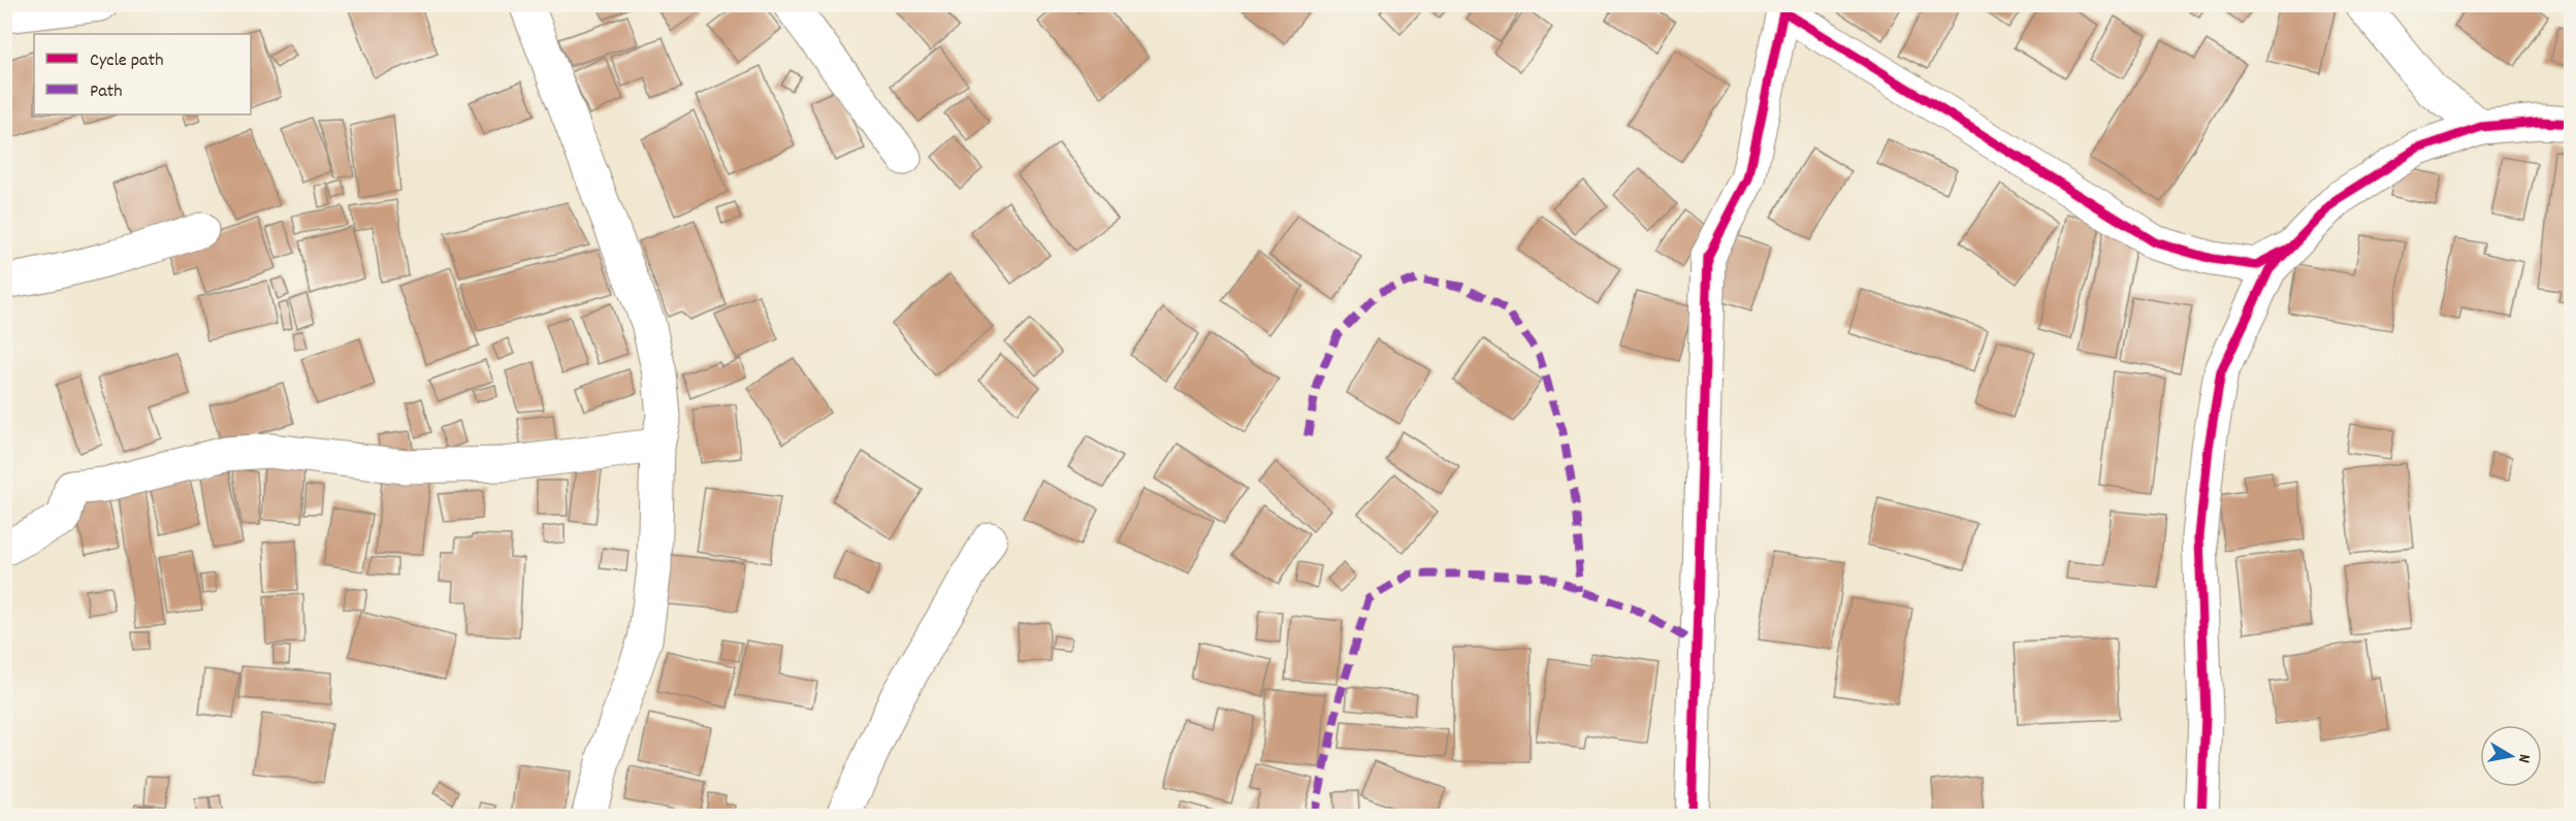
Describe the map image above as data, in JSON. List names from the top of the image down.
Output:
{
  "legend": ["Cycle path", "Path"],
  "north": "right"
}
